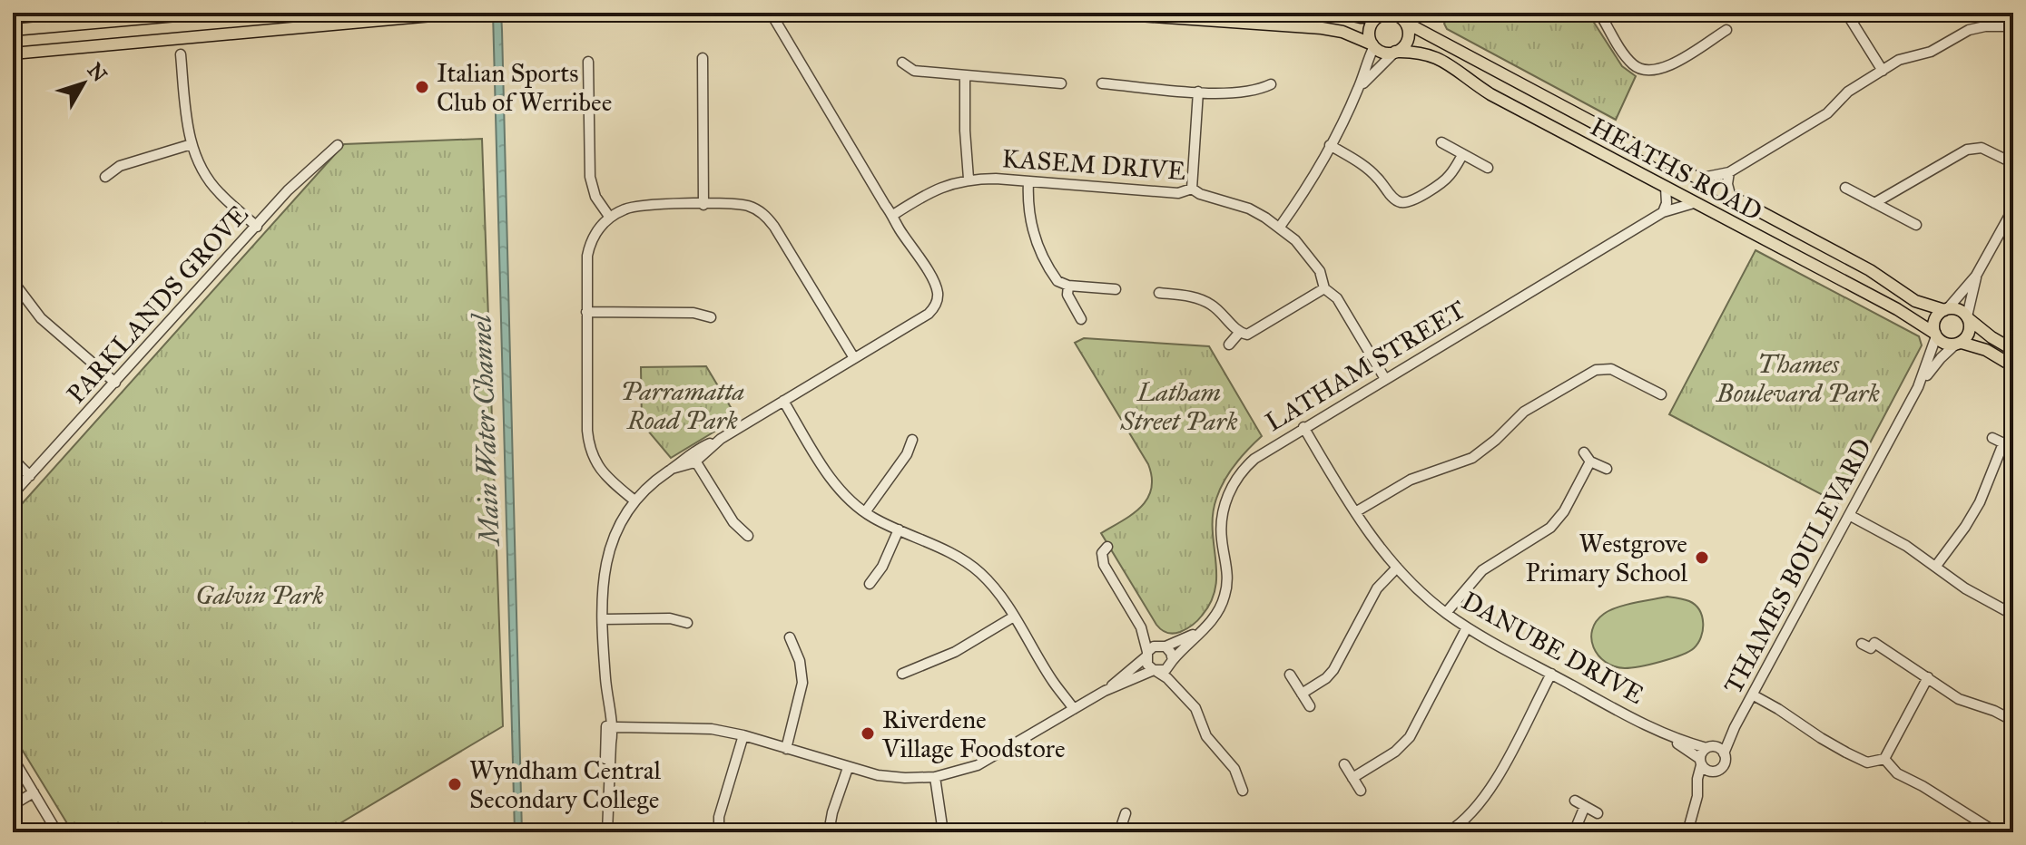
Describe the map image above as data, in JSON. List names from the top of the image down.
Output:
{
  "streets": {
    "main road": ["HEATHS ROAD"],
    "street": [
      "KASEM DRIVE",
      "PARKLANDS GROVE",
      "LATHAM STREET",
      "THAMES BOULEVARD",
      "DANUBE DRIVE"
    ]
  },
  "crossings": [
    ["KASEM DRIVE", "LATHAM STREET"],
    ["HEATHS ROAD", "LATHAM STREET"],
    ["HEATHS ROAD", "THAMES BOULEVARD"],
    ["LATHAM STREET", "DANUBE DRIVE"],
    ["THAMES BOULEVARD", "DANUBE DRIVE"]
  ],
  "water": ["Main Water Channel"],
  "parks": [
    "Thames Boulevard Park",
    "Parramatta Road Park",
    "Latham Street Park",
    "Galvin Park"
  ],
  "places": [
    "Italian Sports Club of Werribee",
    "Westgrove Primary School",
    "Riverdene Village Foodstore",
    "Wyndham Central Secondary College"
  ],
  "north": "top right"
}
